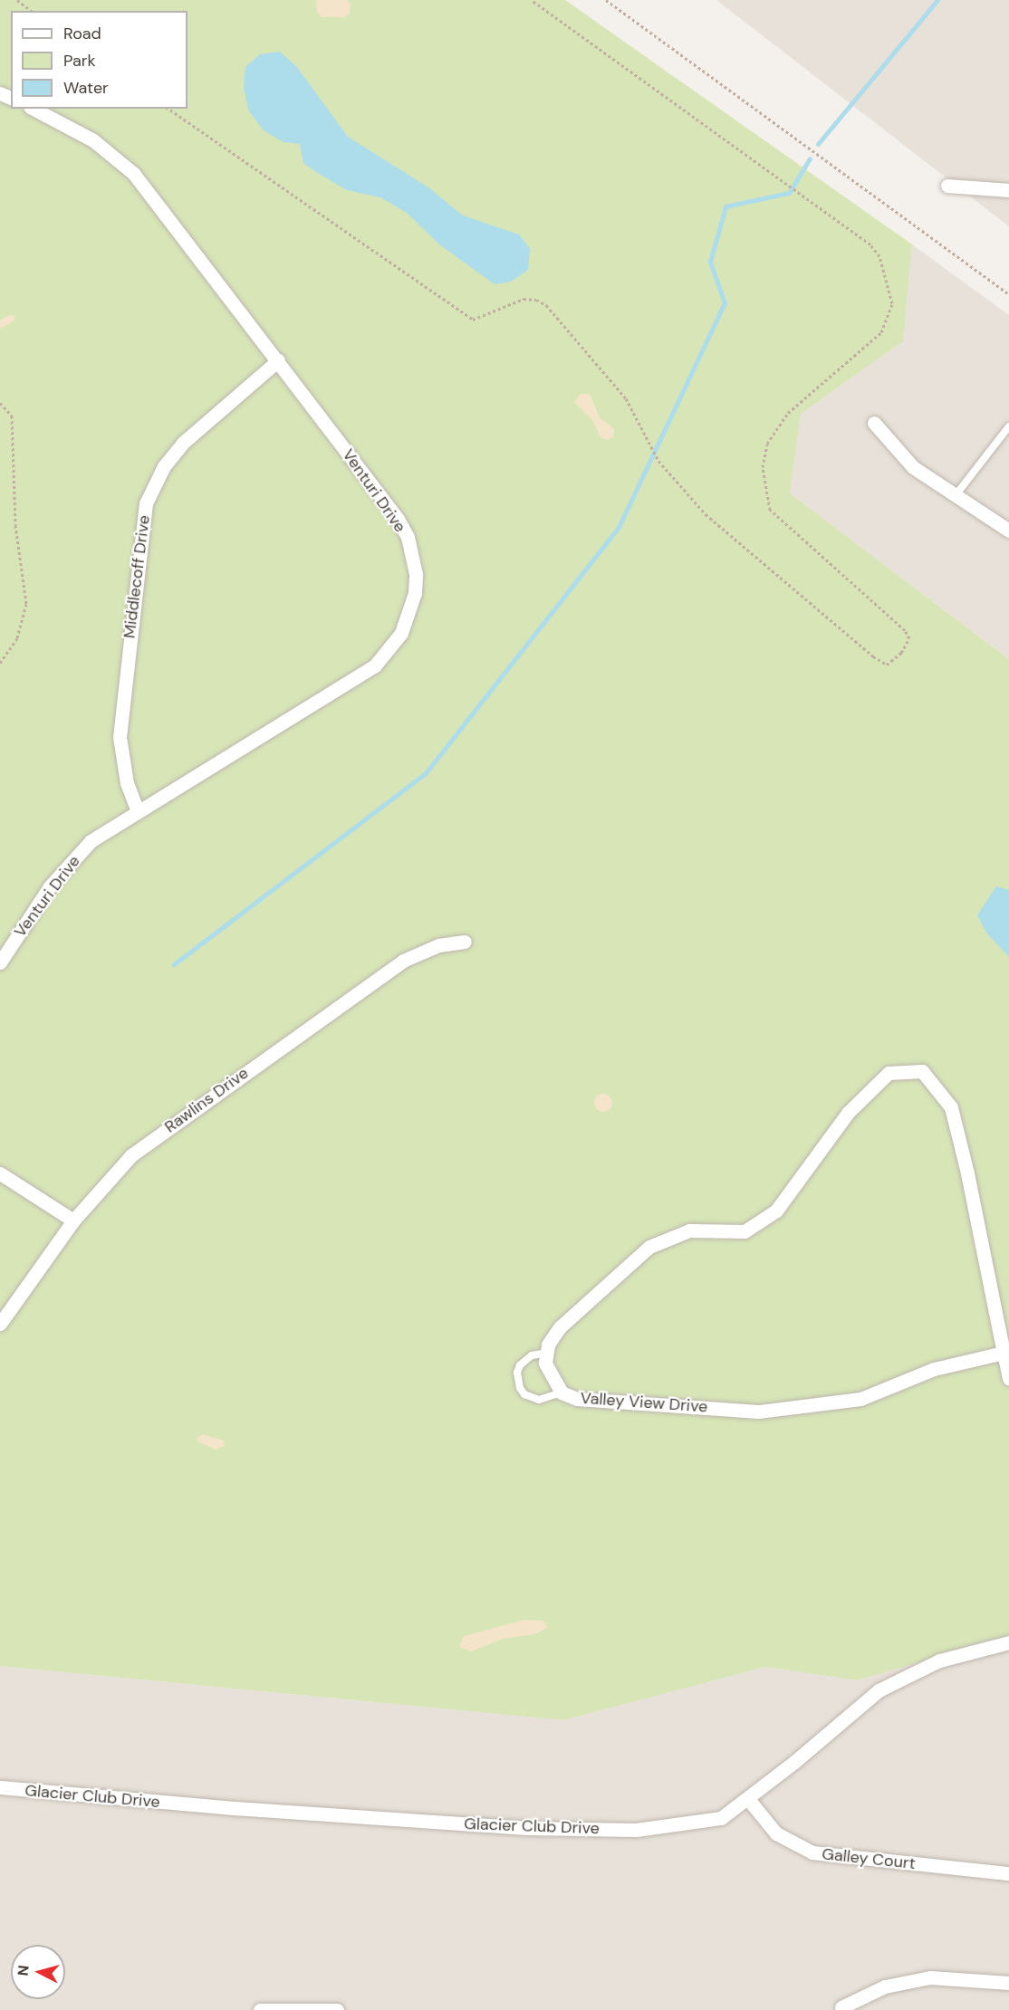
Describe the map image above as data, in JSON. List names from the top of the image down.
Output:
{
  "streets": {
    "street": [
      "Venturi Drive",
      "Middlecoff Drive",
      "Rawlins Drive",
      "Valley View Drive",
      "Glacier Club Drive",
      "Galley Court"
    ]
  },
  "crossings": [
    ["Venturi Drive", "Middlecoff Drive"],
    ["Glacier Club Drive", "Galley Court"]
  ],
  "legend": ["Road", "Park", "Water"],
  "north": "left"
}
